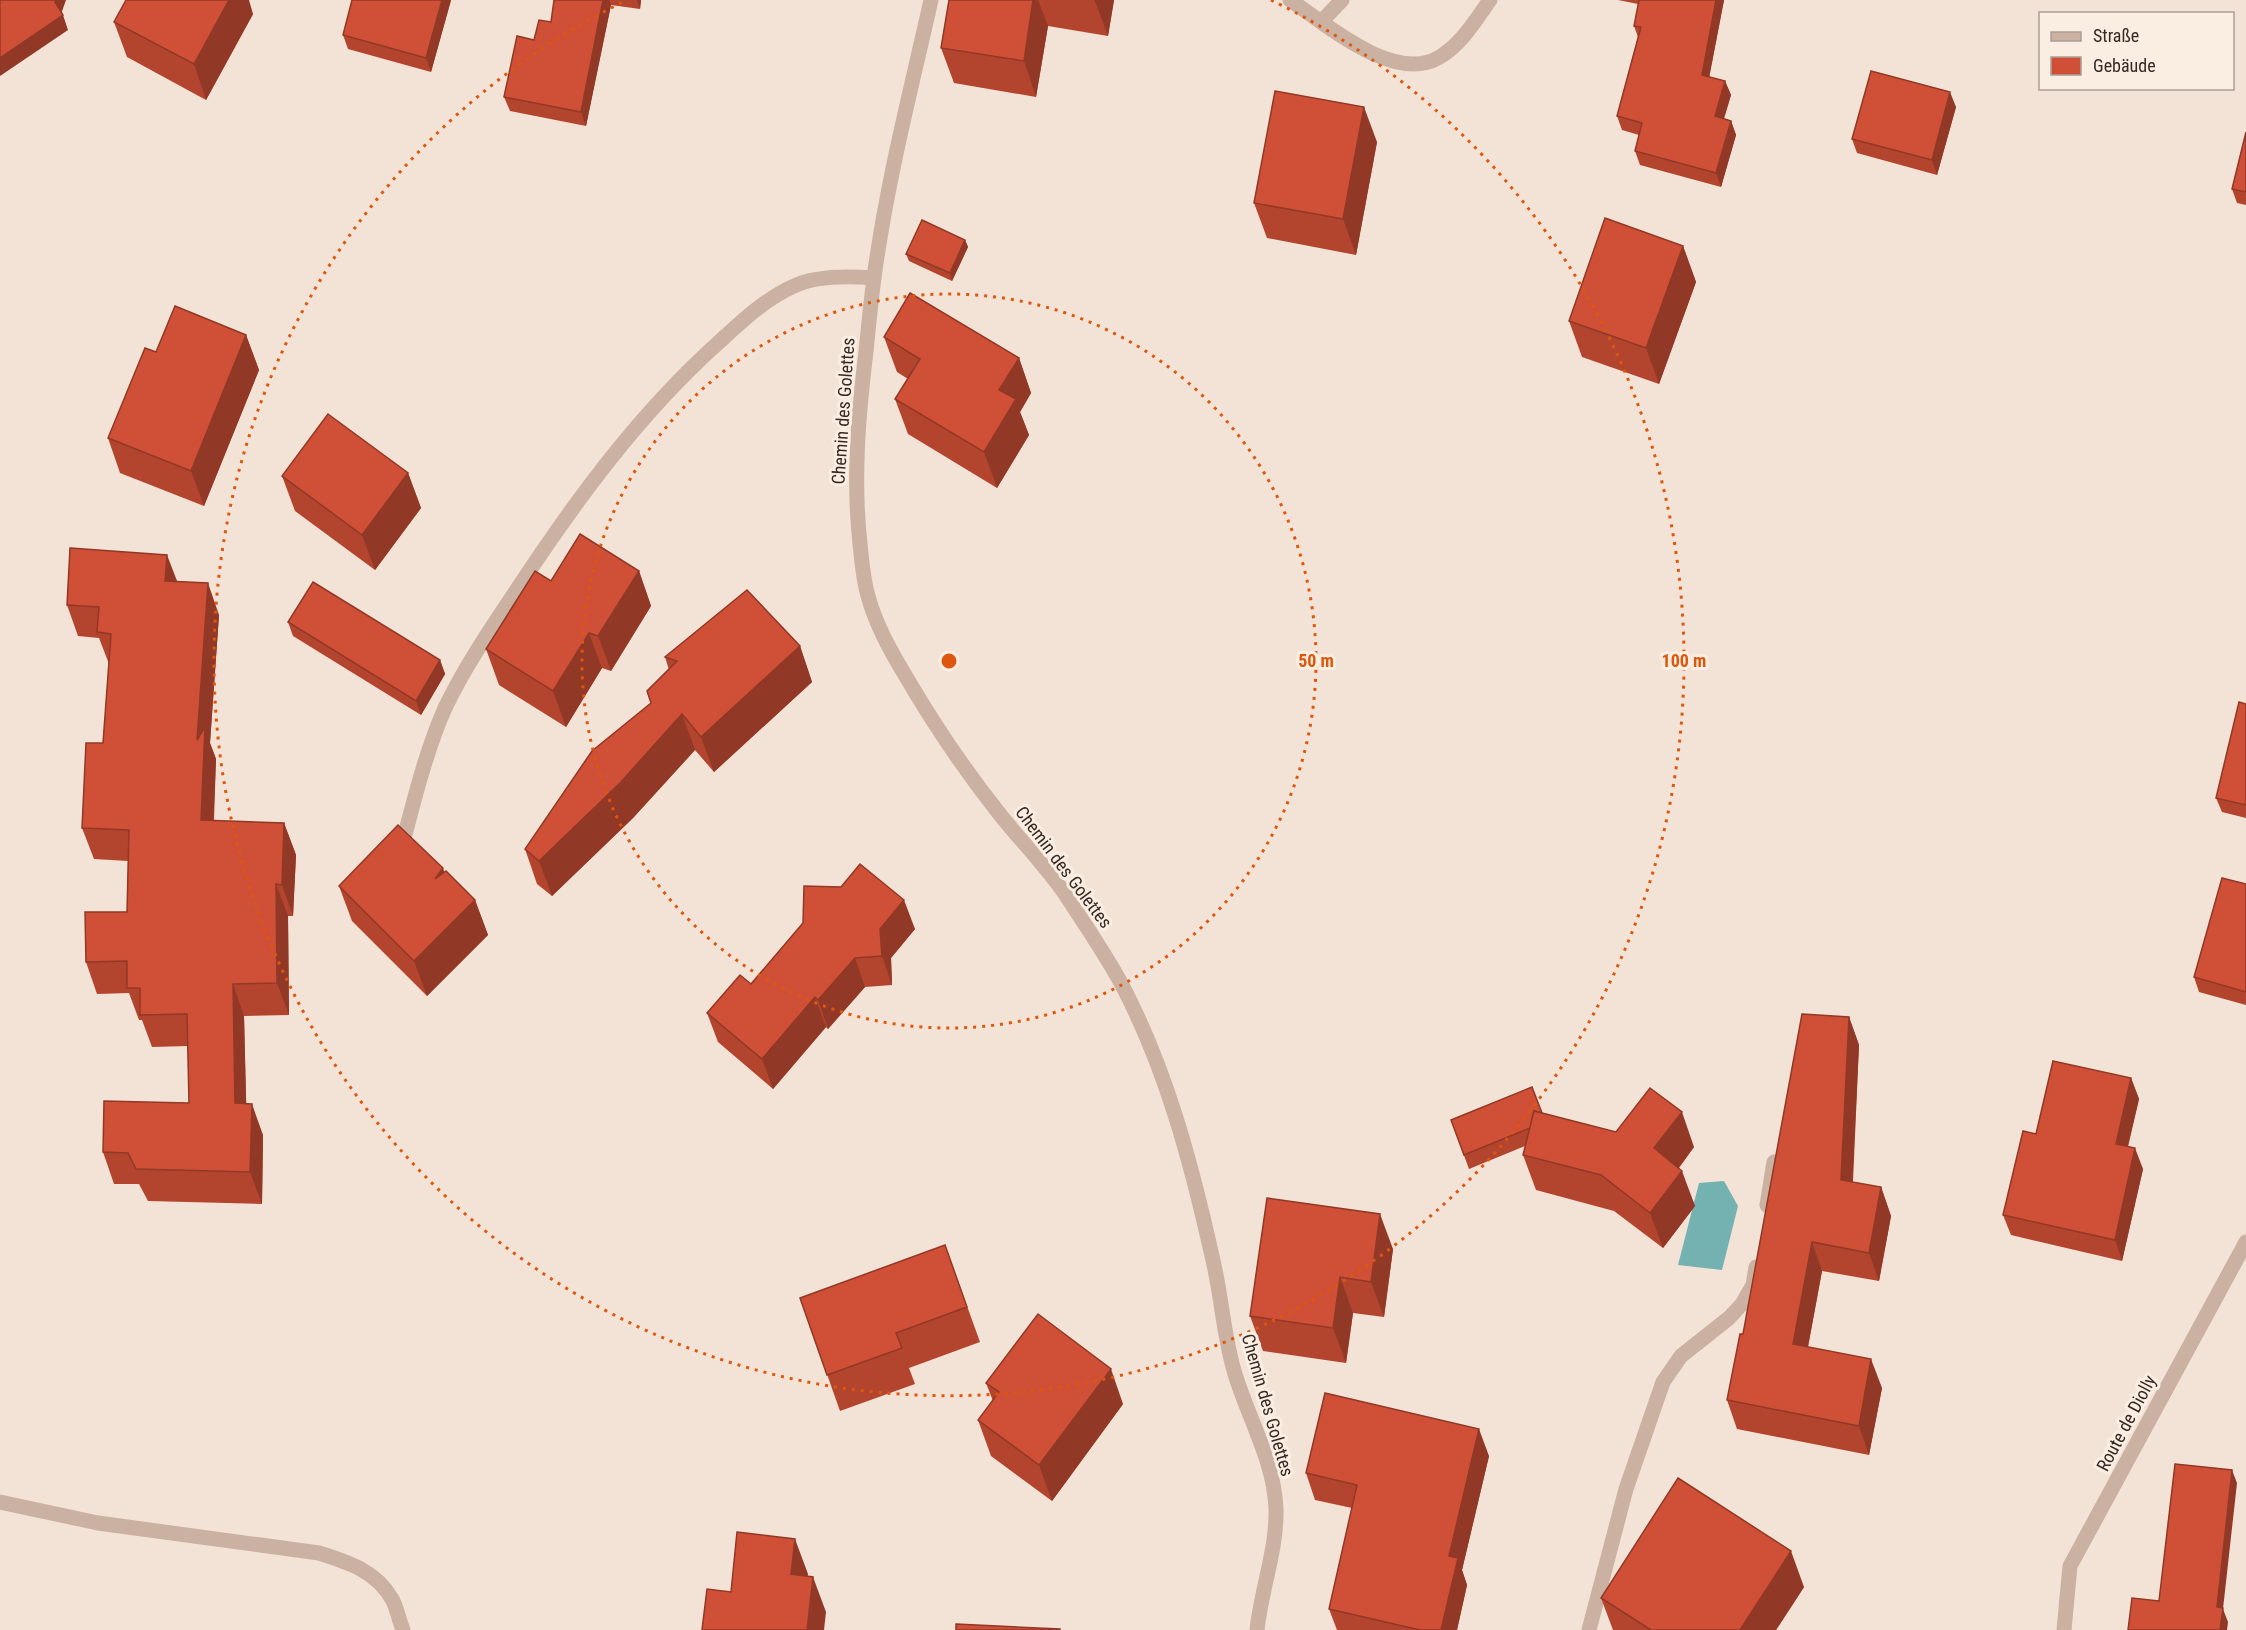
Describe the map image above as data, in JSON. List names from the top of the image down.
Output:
{
  "streets": {
    "street": ["Chemin des Golettes", "Route de Diolly"]
  },
  "legend": ["Straße", "Gebäude"],
  "rings": ["50 m", "100 m"]
}
